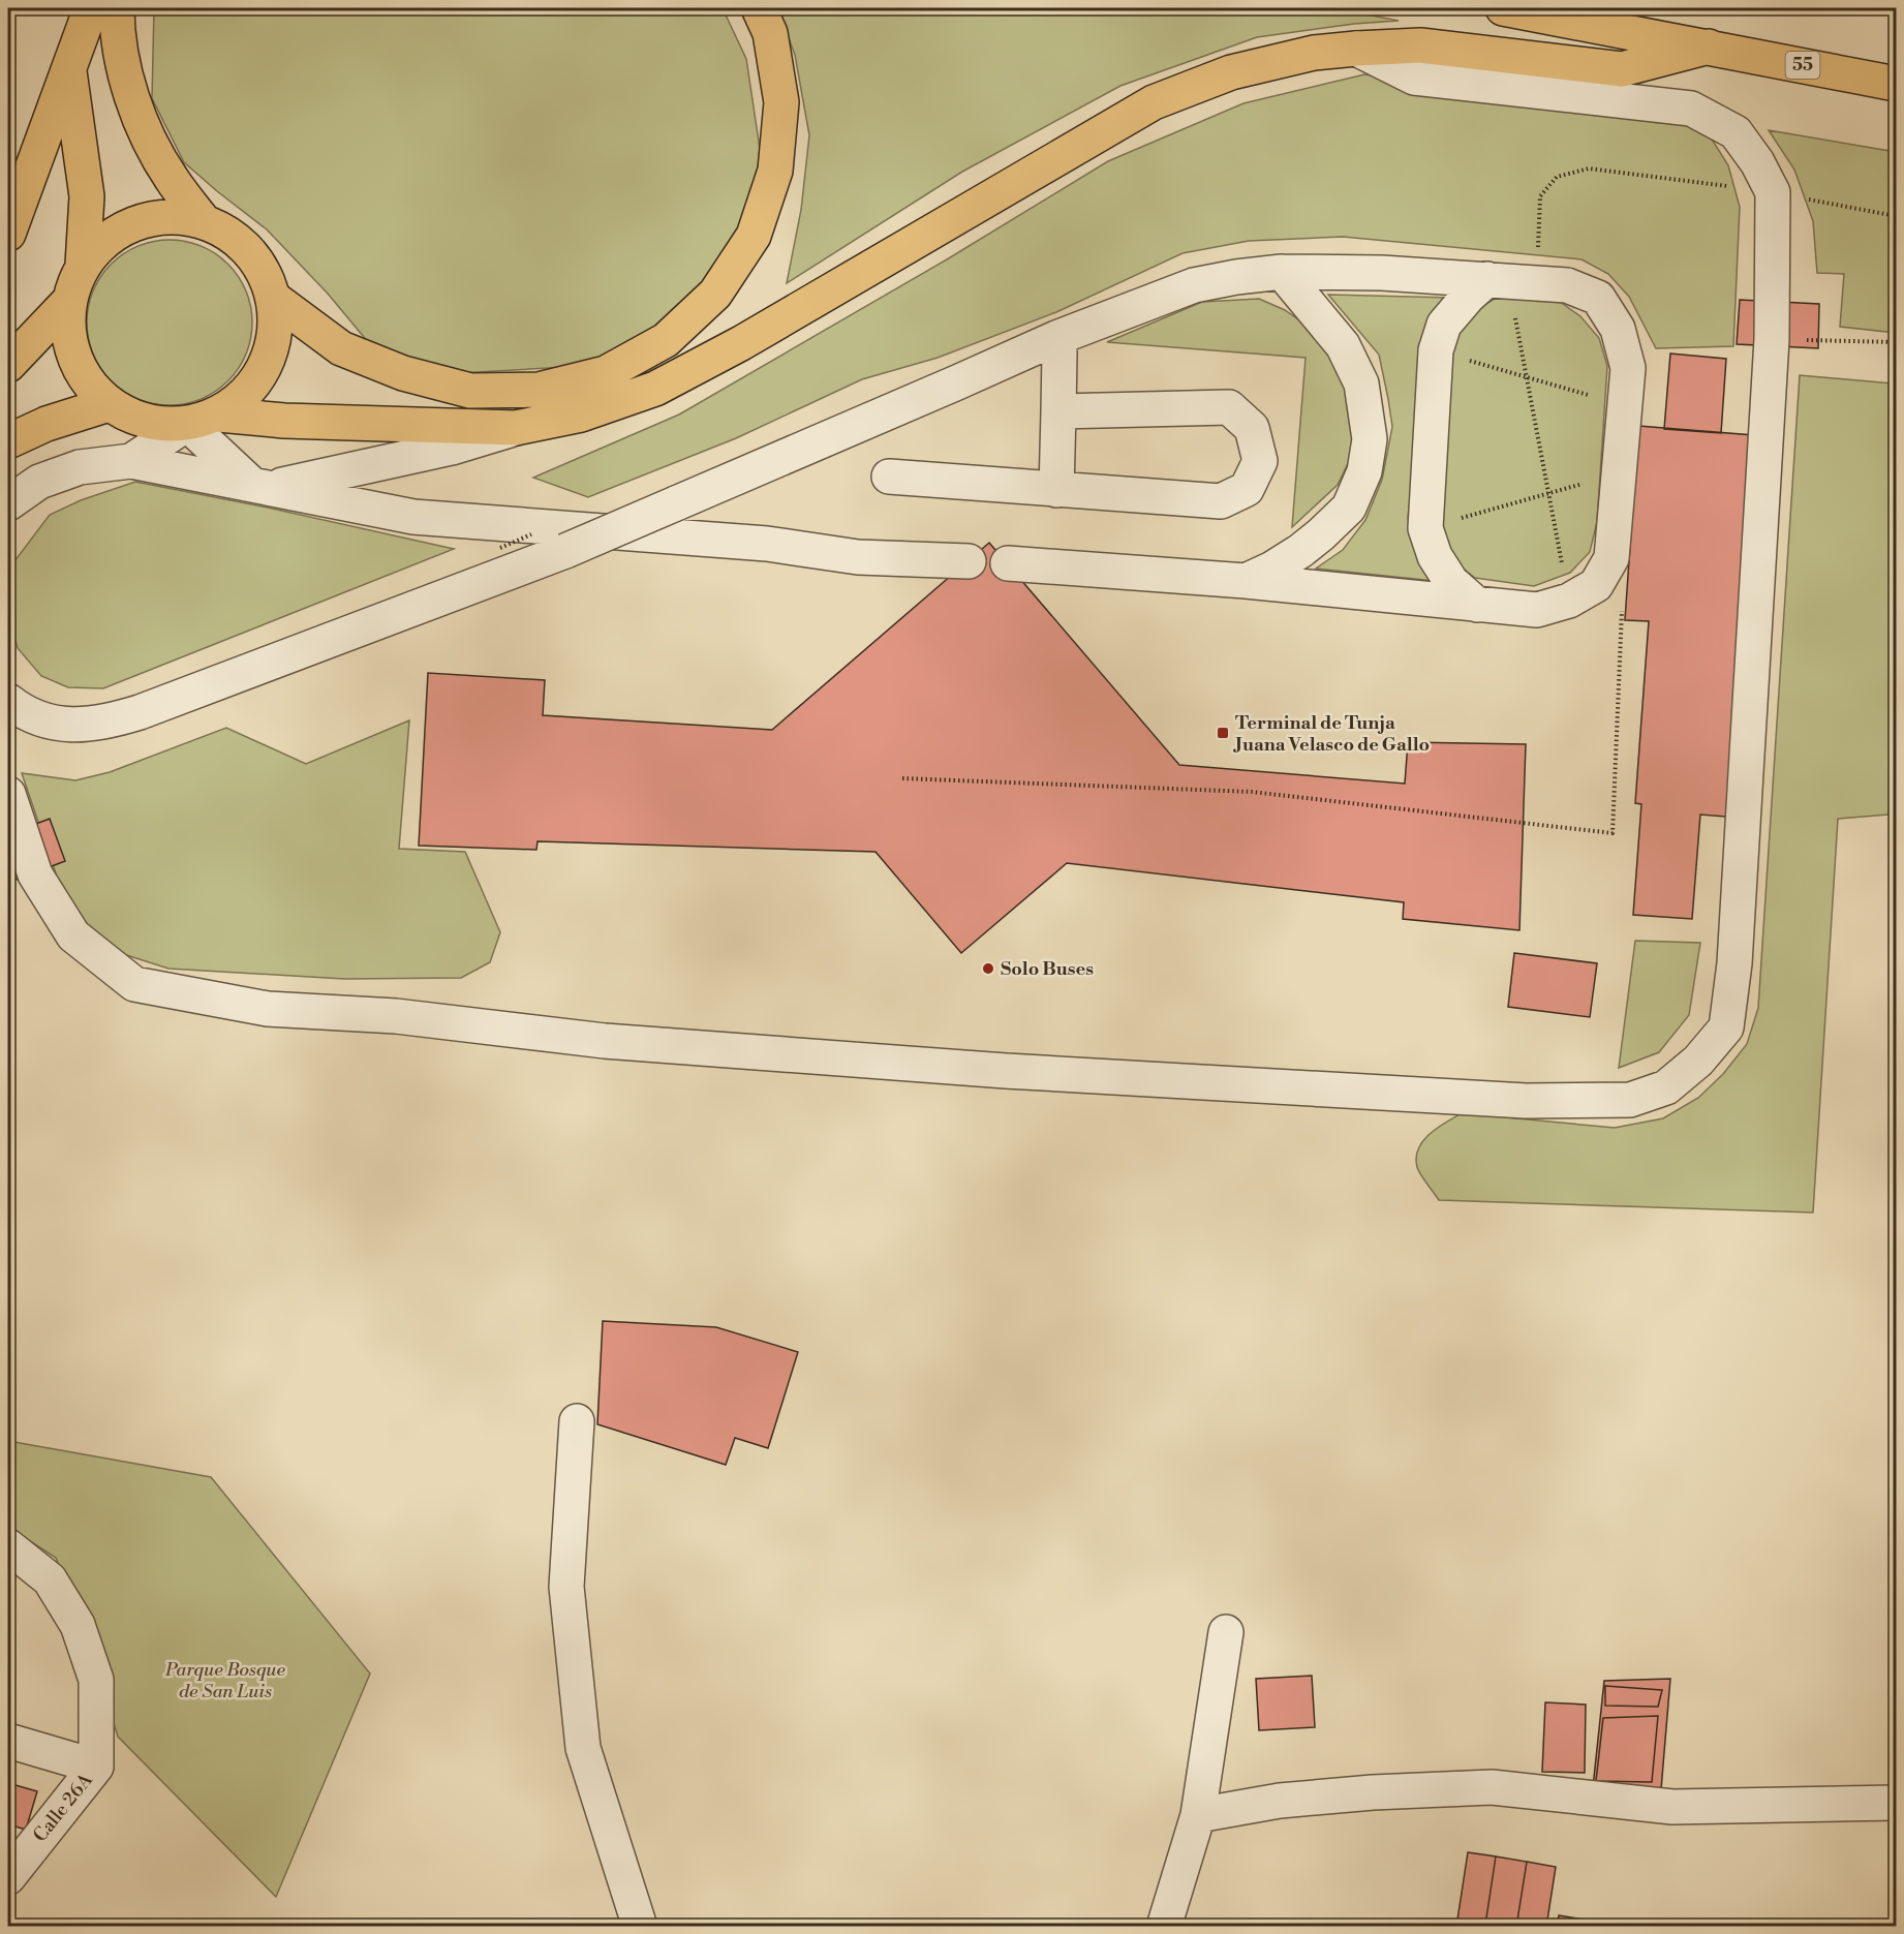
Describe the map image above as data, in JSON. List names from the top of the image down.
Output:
{
  "streets": {
    "main road": ["55"],
    "street": ["Calle 26A"]
  },
  "parks": ["Parque Bosque de San Luis"],
  "places": {
    "transit": ["Terminal de Tunja Juana Velasco de Gallo"],
    "other": ["Solo Buses"]
  }
}
